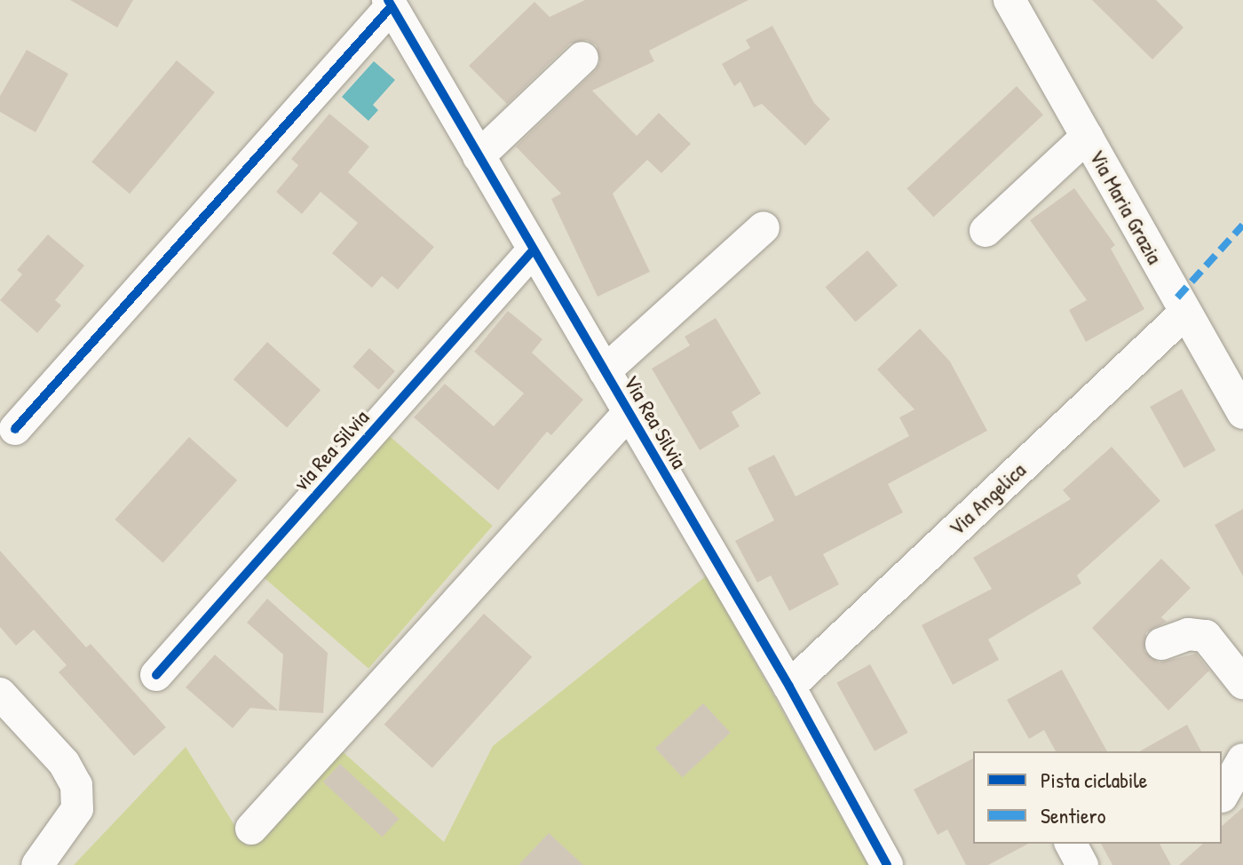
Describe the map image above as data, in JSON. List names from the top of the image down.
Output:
{
  "streets": {
    "street": [
      "Via Maria Grazia",
      "Via Rea Silvia",
      "via Rea Silvia",
      "Via Angelica"
    ]
  },
  "crossings": [
    ["Via Maria Grazia", "Via Angelica"],
    ["Via Rea Silvia", "via Rea Silvia"],
    ["Via Rea Silvia", "Via Angelica"]
  ],
  "legend": ["Pista ciclabile", "Sentiero"]
}
